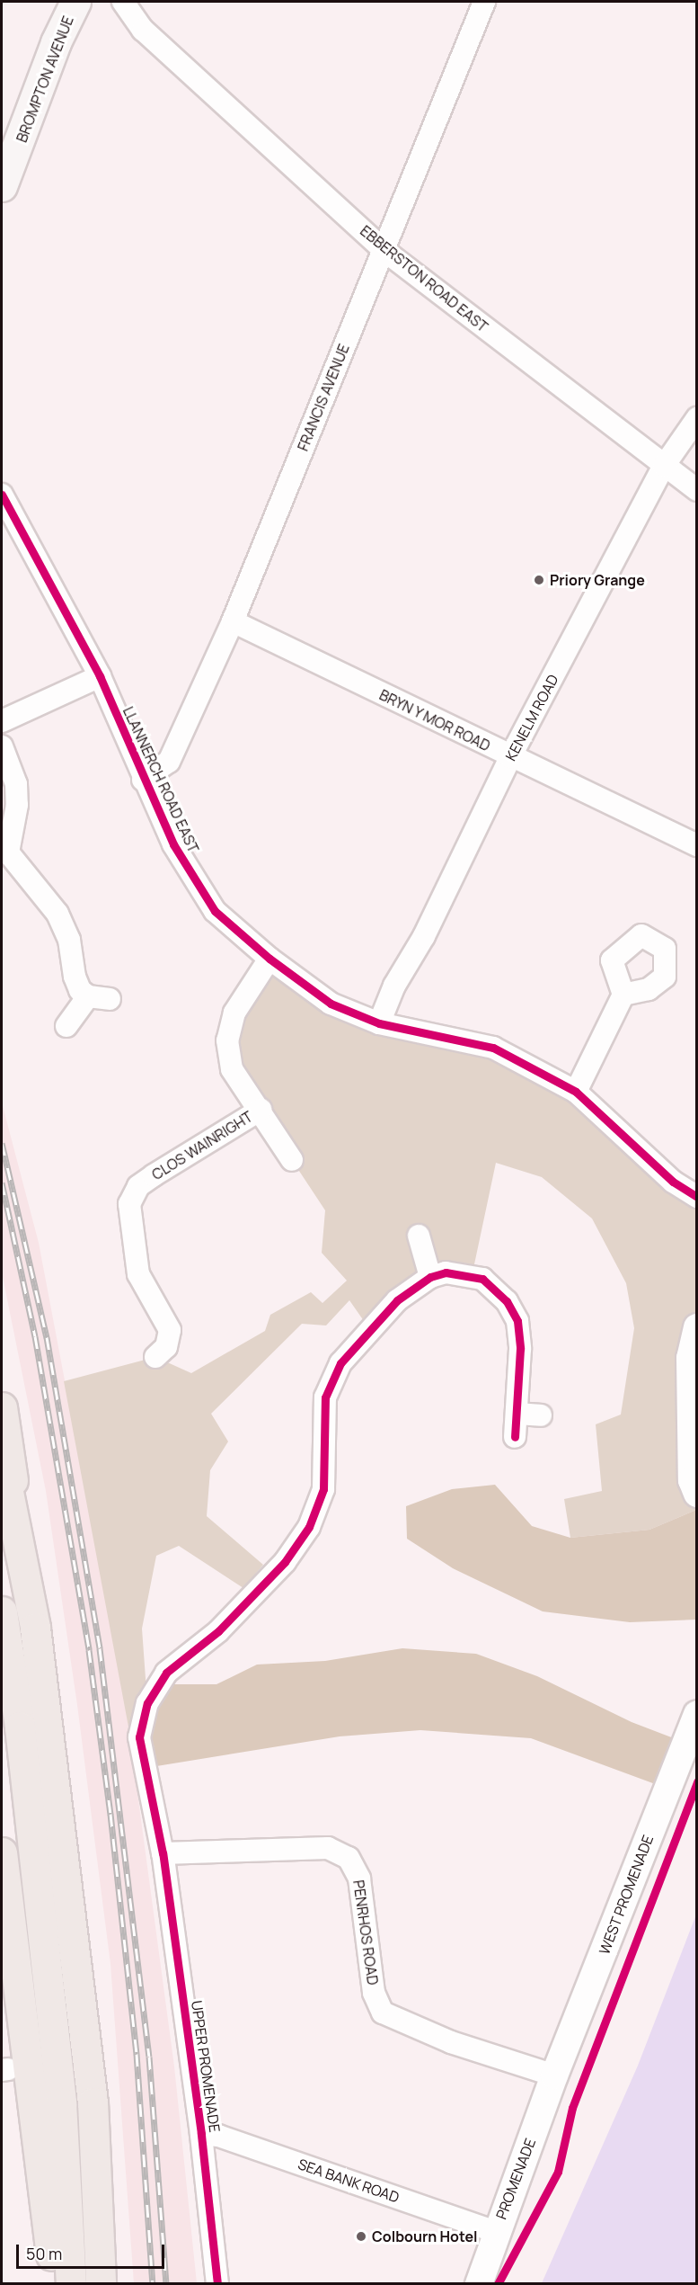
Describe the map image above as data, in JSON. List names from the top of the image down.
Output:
{
  "streets": {
    "main road": ["BROMPTON AVENUE"],
    "street": [
      "EBBERSTON ROAD EAST",
      "FRANCIS AVENUE",
      "KENELM ROAD",
      "BRYN Y MOR ROAD",
      "LLANNERCH ROAD EAST",
      "CLOS WAINRIGHT",
      "WEST PROMENADE",
      "PENRHOS ROAD",
      "UPPER PROMENADE",
      "PROMENADE",
      "SEA BANK ROAD"
    ]
  },
  "crossings": [
    ["EBBERSTON ROAD EAST", "FRANCIS AVENUE"],
    ["EBBERSTON ROAD EAST", "KENELM ROAD"],
    ["FRANCIS AVENUE", "BRYN Y MOR ROAD"],
    ["FRANCIS AVENUE", "LLANNERCH ROAD EAST"],
    ["KENELM ROAD", "BRYN Y MOR ROAD"],
    ["KENELM ROAD", "LLANNERCH ROAD EAST"],
    ["LLANNERCH ROAD EAST", "CLOS WAINRIGHT"],
    ["WEST PROMENADE", "PENRHOS ROAD"],
    ["WEST PROMENADE", "PROMENADE"],
    ["PENRHOS ROAD", "UPPER PROMENADE"],
    ["PENRHOS ROAD", "PROMENADE"],
    ["UPPER PROMENADE", "SEA BANK ROAD"],
    ["PROMENADE", "SEA BANK ROAD"]
  ],
  "places": ["Priory Grange", "Colbourn Hotel"],
  "scale_bar": "50 m"
}
